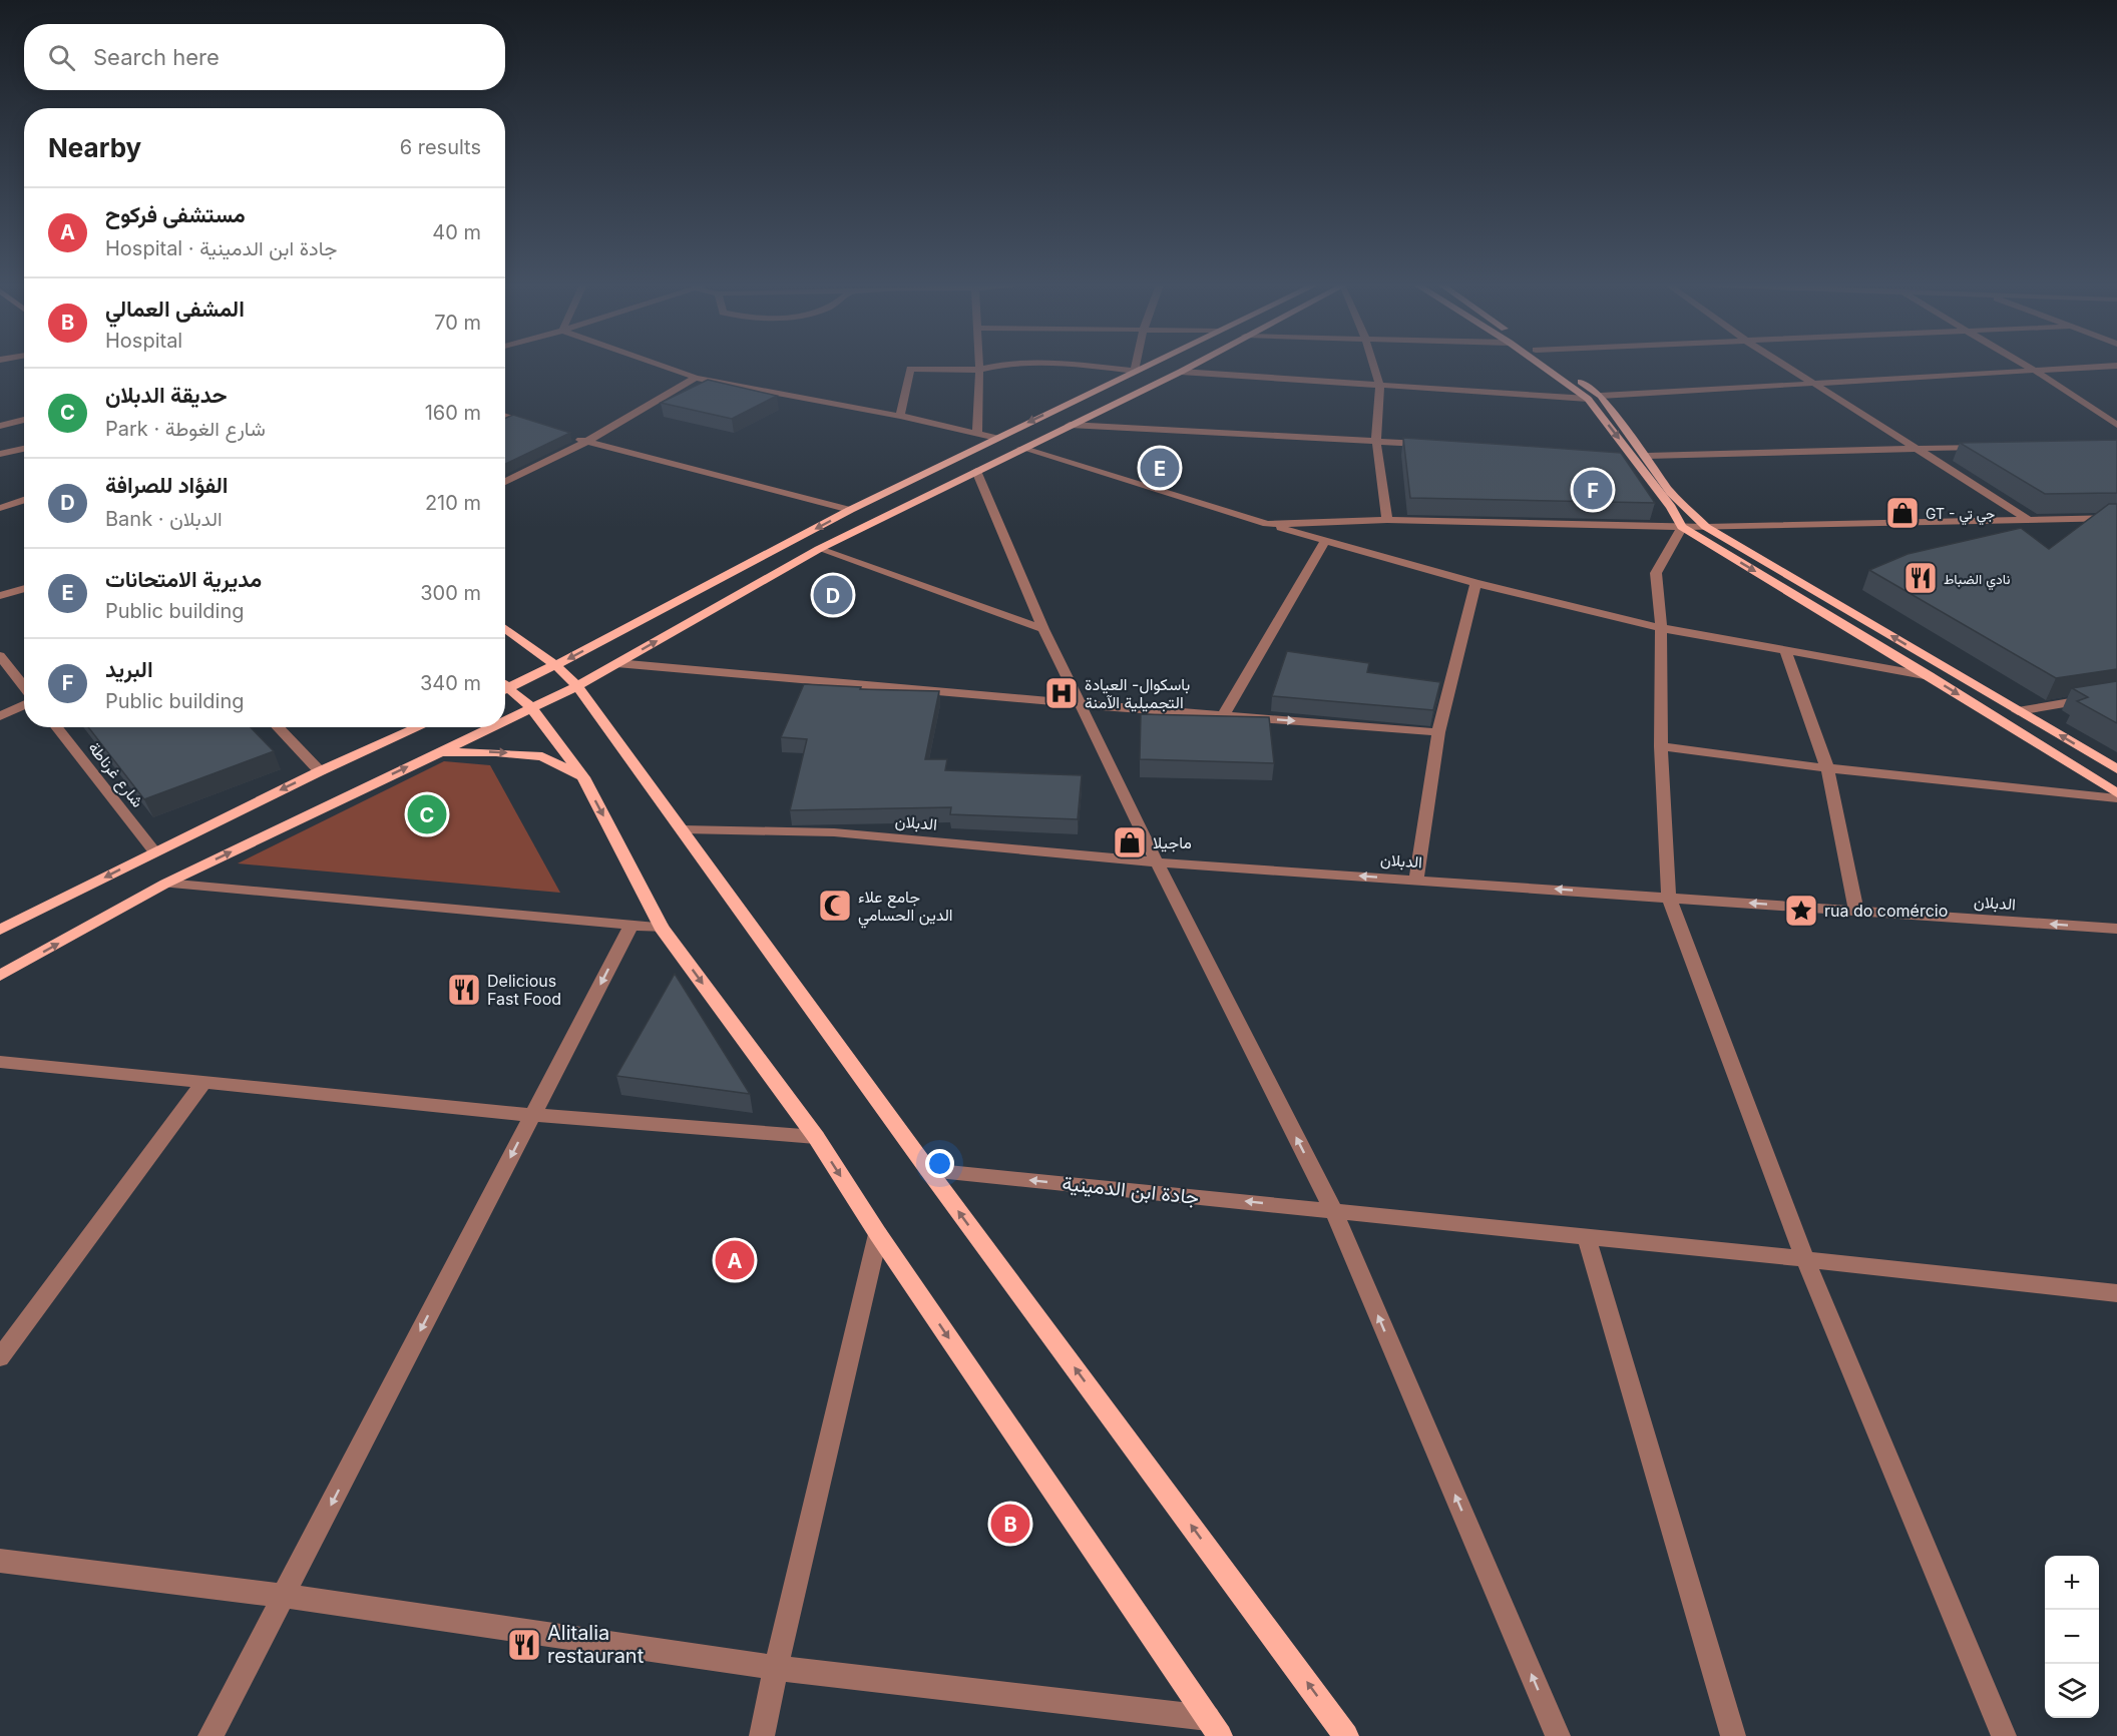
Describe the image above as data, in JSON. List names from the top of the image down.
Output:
{
  "streets": {
    "street": ["شارع غرناطة", "الدبلان", "جادة ابن الدمينية"]
  },
  "one_way": ["الدبلان"],
  "places": {
    "shop": ["GT - جي تي", "ماجيلا"],
    "restaurant": ["نادي الضباط", "Delicious Fast Food", "Alitalia restaurant"],
    "hospital": ["باسكوال- العيادة التجميلية الآمنة"],
    "mosque": ["جامع علاء الدين الحسامي"],
    "place": ["rua do comércio"]
  },
  "page": {
    "search": "Search here",
    "heading": ["Nearby", "6 results"],
    "list": [
      {
        "mark": "A",
        "name": "مستشفى فركوح",
        "note": "Hospital · جادة ابن الدمينية",
        "value": "40 m"
      },
      {
        "mark": "B",
        "name": "المشفى العمالي",
        "note": "Hospital",
        "value": "70 m"
      },
      {
        "mark": "C",
        "name": "حديقة الدبلان",
        "note": "Park · شارع الغوطة",
        "value": "160 m"
      },
      {
        "mark": "D",
        "name": "الفؤاد للصرافة",
        "note": "Bank · الدبلان",
        "value": "210 m"
      },
      {
        "mark": "E",
        "name": "مديرية الامتحانات",
        "note": "Public building",
        "value": "300 m"
      },
      {
        "mark": "F",
        "name": "البريد",
        "note": "Public building",
        "value": "340 m"
      }
    ],
    "pins": [
      "E",
      "F",
      "D",
      "C",
      "A",
      "B"
    ],
    "map_buttons": ["+", "−"]
  }
}
